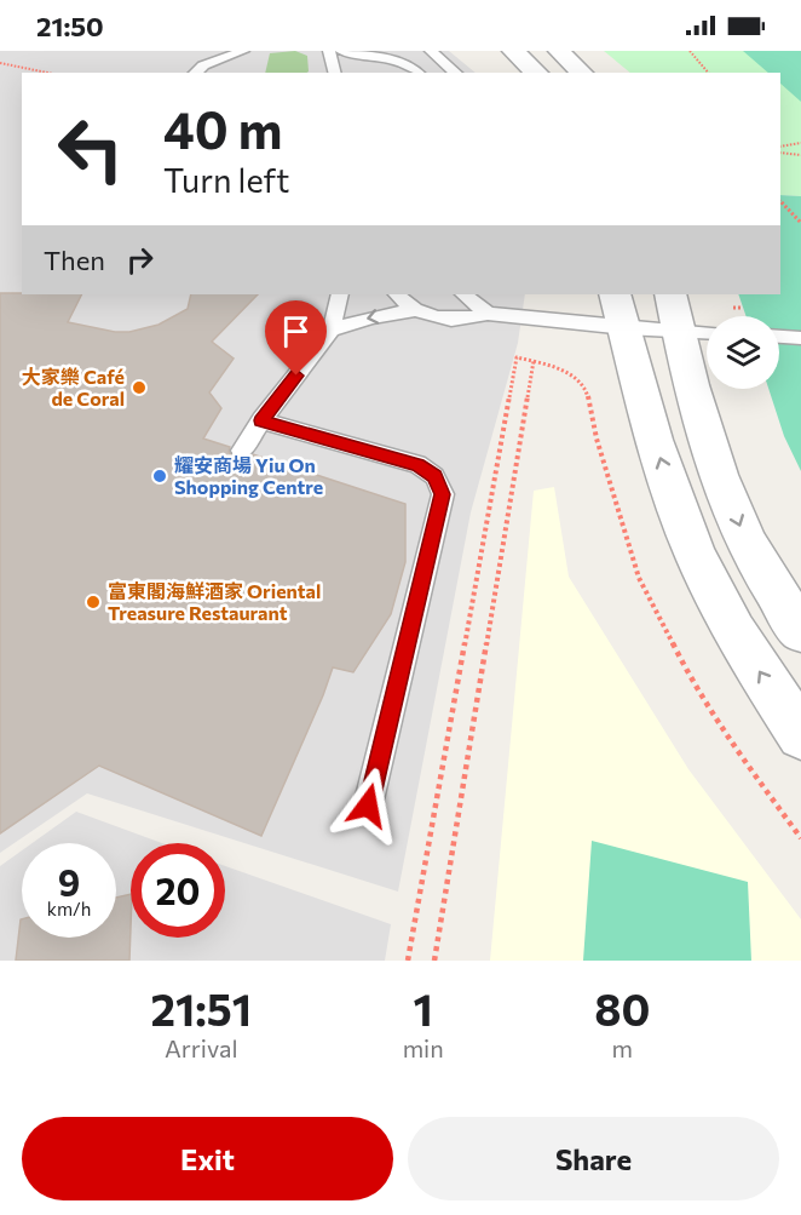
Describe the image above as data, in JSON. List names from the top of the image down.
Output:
{
  "places": ["大家樂 Café de Coral", "耀安商場 Yiu On Shopping Centre", "富東閣海鮮酒家 Oriental Treasure Restaurant"],
  "page": {
    "status": "21:50",
    "turn": ["40 m", "Turn left"],
    "then": "Then",
    "speed": "9 km/h",
    "limit": "20",
    "eta": [
      "21:51",
      "Arrival",
      "1",
      "min",
      "80",
      "m"
    ],
    "buttons": ["Exit", "Share"]
  }
}
